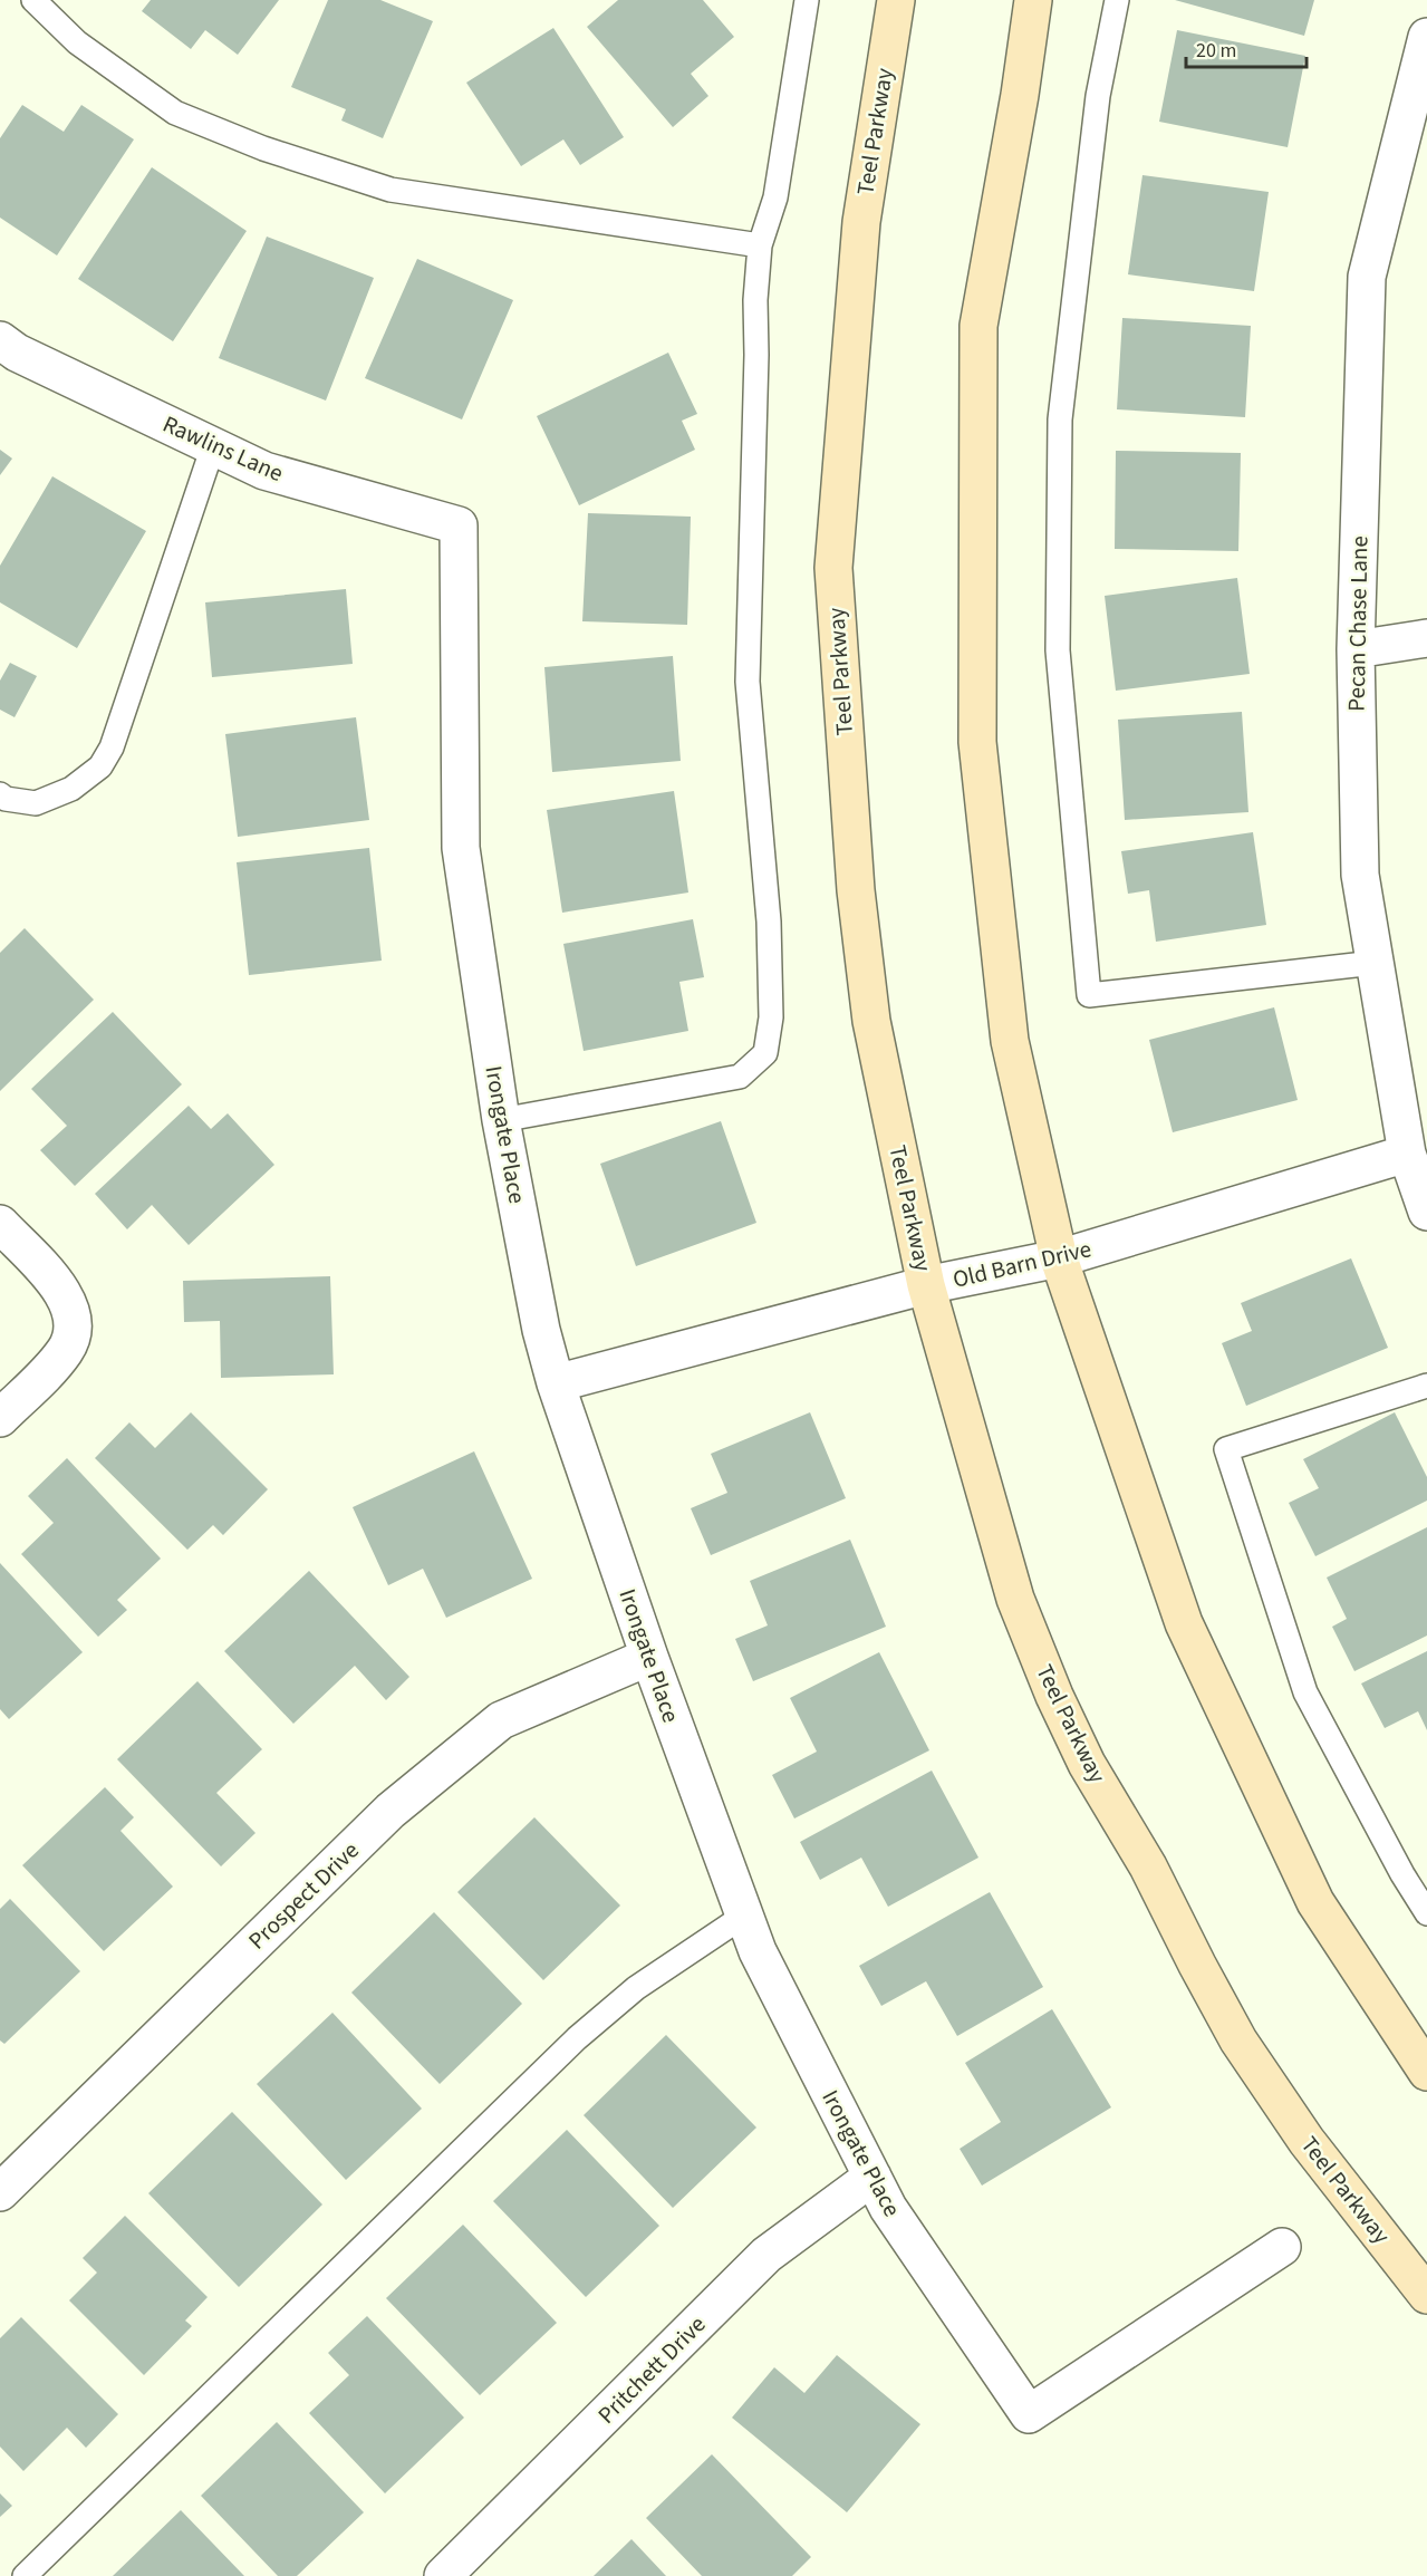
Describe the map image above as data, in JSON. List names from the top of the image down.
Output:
{
  "streets": {
    "main road": ["Teel Parkway"],
    "street": [
      "Rawlins Lane",
      "Pecan Chase Lane",
      "Irongate Place",
      "Old Barn Drive",
      "Prospect Drive",
      "Pritchett Drive"
    ]
  },
  "crossings": [
    ["Teel Parkway", "Old Barn Drive"],
    ["Rawlins Lane", "Irongate Place"],
    ["Pecan Chase Lane", "Old Barn Drive"],
    ["Irongate Place", "Old Barn Drive"],
    ["Irongate Place", "Prospect Drive"],
    ["Irongate Place", "Pritchett Drive"]
  ],
  "scale_bar": "20 m"
}
